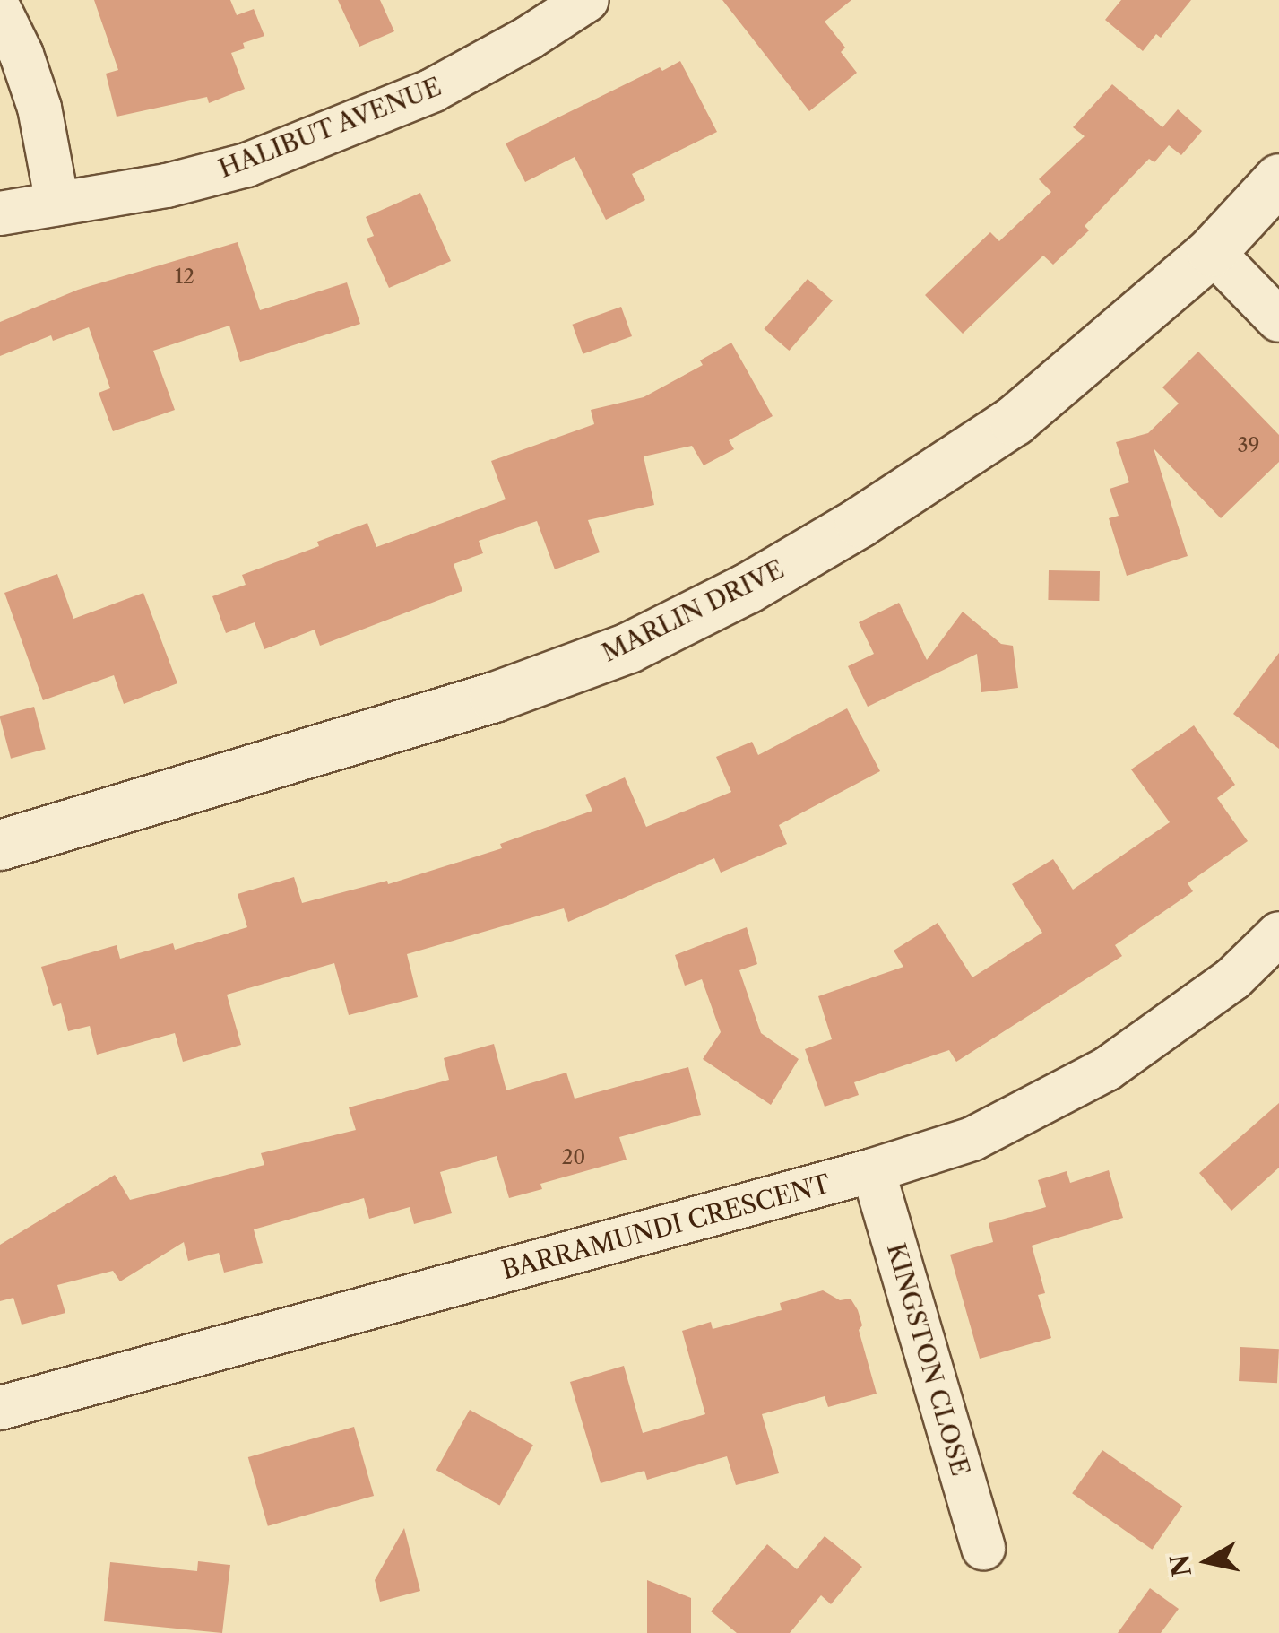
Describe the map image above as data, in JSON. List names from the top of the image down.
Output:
{
  "streets": {
    "street": [
      "HALIBUT AVENUE",
      "MARLIN DRIVE",
      "BARRAMUNDI CRESCENT",
      "KINGSTON CLOSE"
    ]
  },
  "crossings": [
    ["BARRAMUNDI CRESCENT", "KINGSTON CLOSE"]
  ],
  "house_numbers": ["12", "39", "20"],
  "north": "left"
}
